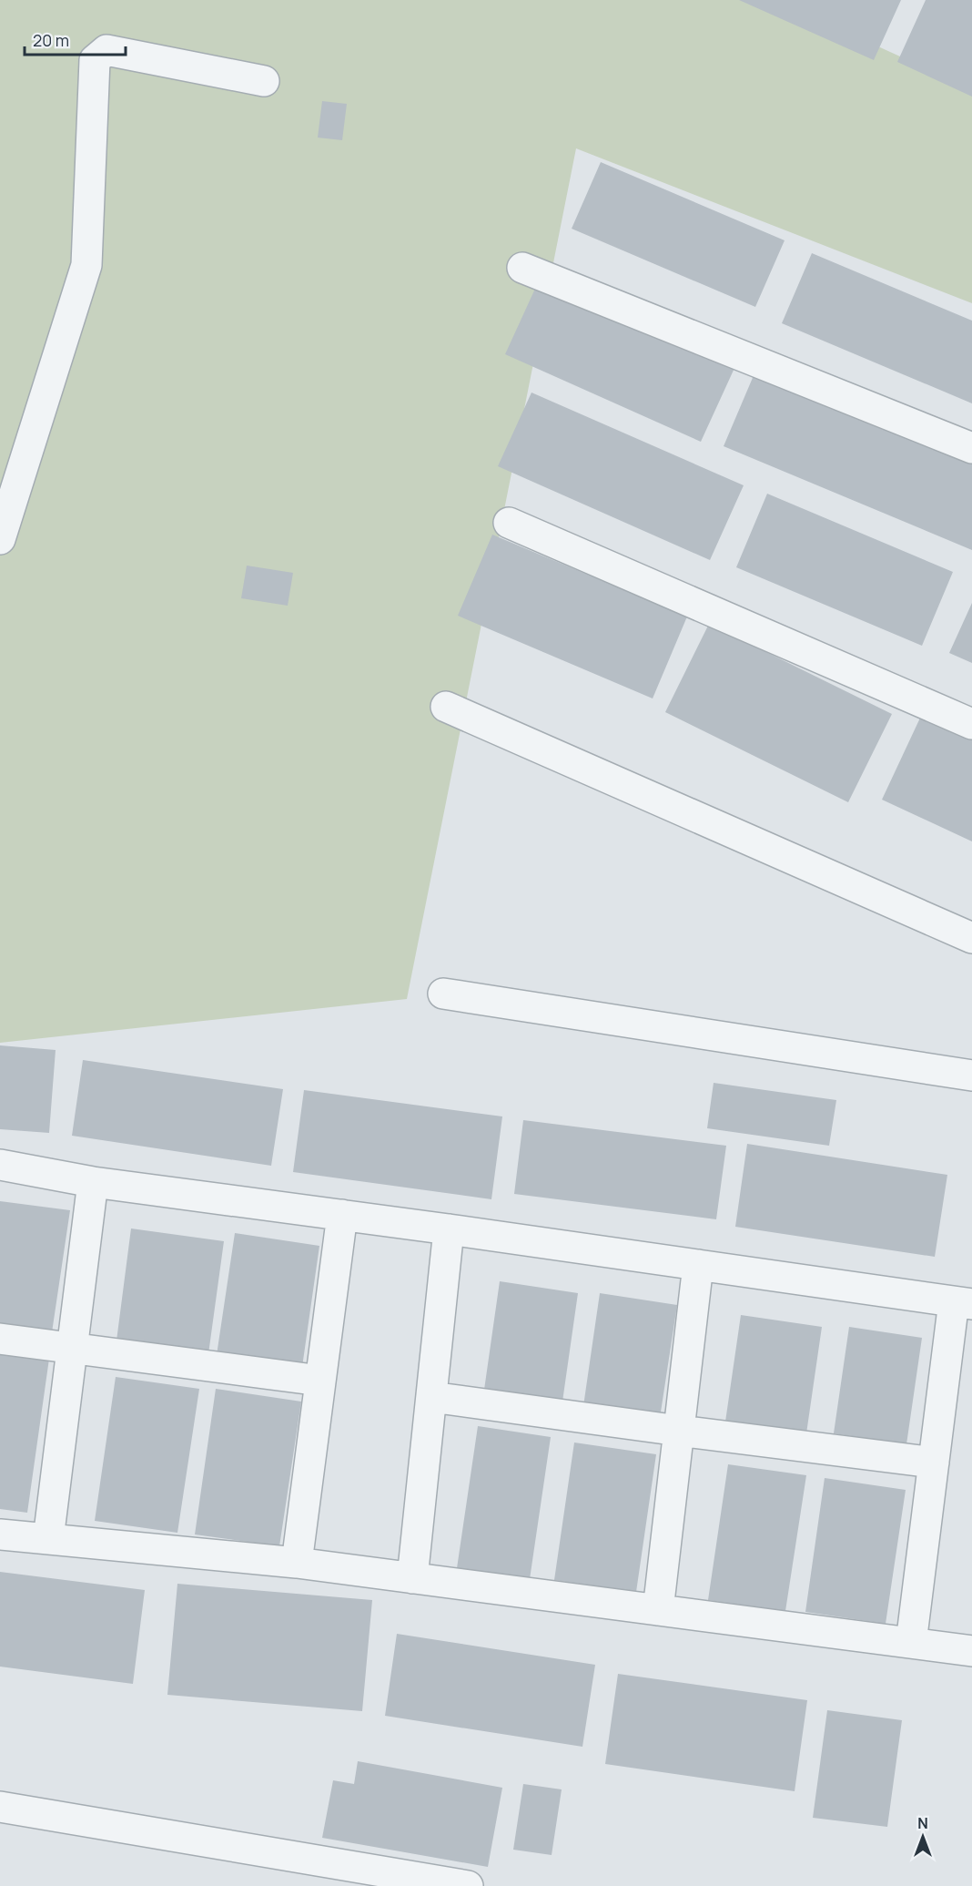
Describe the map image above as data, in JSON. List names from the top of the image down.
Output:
{
  "scale_bar": "20 m",
  "north": "top"
}
